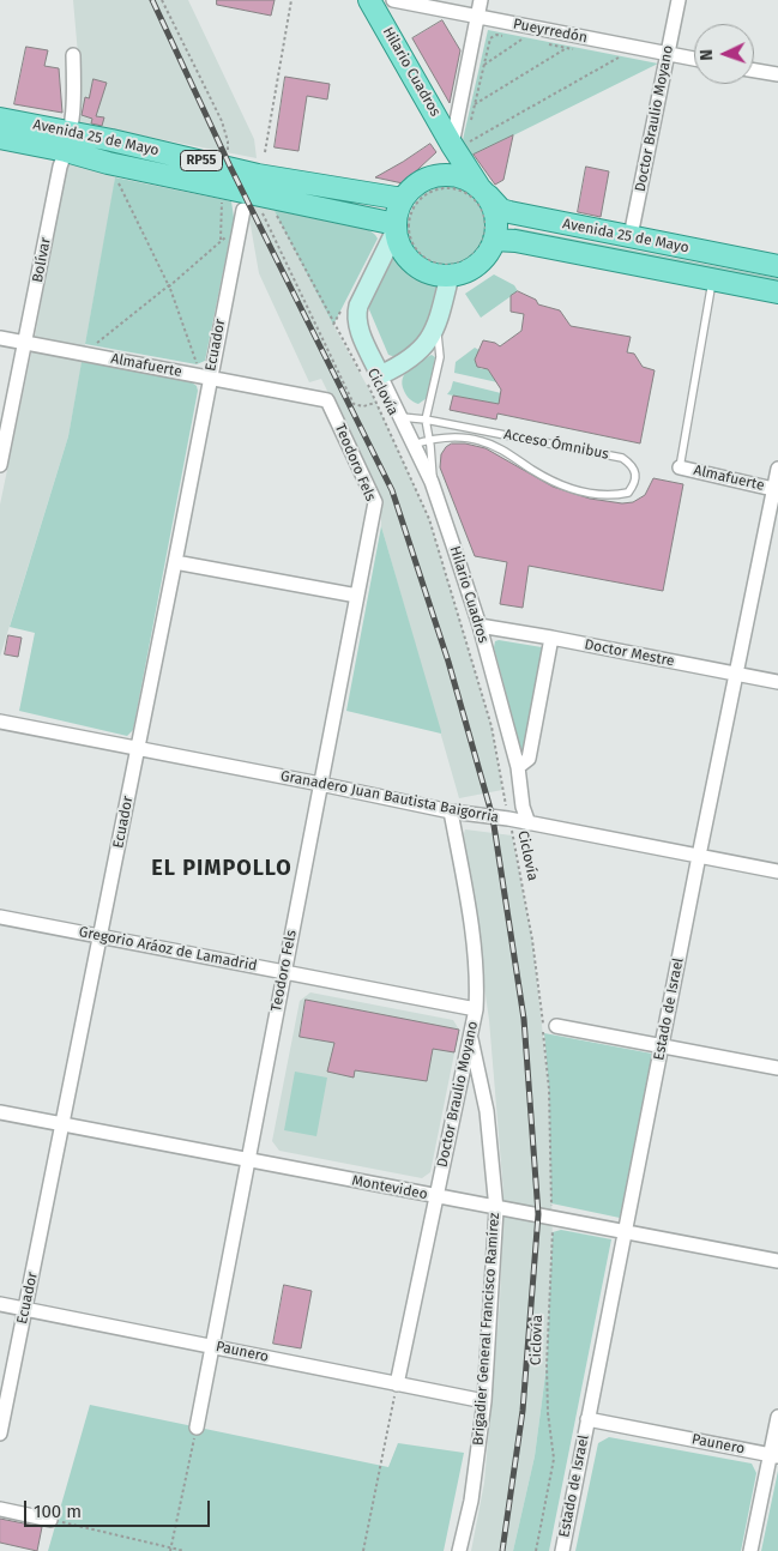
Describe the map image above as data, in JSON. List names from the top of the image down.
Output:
{
  "streets": {
    "main road": ["Hilario Cuadros", "Avenida 25 de Mayo", "RP55"],
    "street": [
      "Pueyrredón",
      "Doctor Braulio Moyano",
      "Bolívar",
      "Ecuador",
      "Almafuerte",
      "Teodoro Fels",
      "Doctor Mestre",
      "Granadero Juan Bautista Baigorria",
      "Gregorio Aráoz de Lamadrid",
      "Estado de Israel",
      "Montevideo",
      "Brigadier General Francisco Ramírez",
      "Paunero"
    ],
    "lane": ["Acceso Ómnibus"],
    "path": ["Ciclovía"]
  },
  "crossings": [
    ["Pueyrredón", "Doctor Braulio Moyano"],
    ["Hilario Cuadros", "Avenida 25 de Mayo"],
    ["Hilario Cuadros", "Ciclovía"],
    ["Hilario Cuadros", "Acceso Ómnibus"],
    ["Hilario Cuadros", "Doctor Mestre"],
    ["Hilario Cuadros", "Granadero Juan Bautista Baigorria"],
    ["Doctor Braulio Moyano", "Avenida 25 de Mayo"],
    ["Doctor Braulio Moyano", "Granadero Juan Bautista Baigorria"],
    ["Doctor Braulio Moyano", "Gregorio Aráoz de Lamadrid"],
    ["Doctor Braulio Moyano", "Montevideo"],
    ["Doctor Braulio Moyano", "Brigadier General Francisco Ramírez"],
    ["Doctor Braulio Moyano", "Paunero"],
    ["Avenida 25 de Mayo", "Bolívar"],
    ["Bolívar", "Almafuerte"],
    ["Ecuador", "Almafuerte"],
    ["Ecuador", "Granadero Juan Bautista Baigorria"],
    ["Ecuador", "Gregorio Aráoz de Lamadrid"],
    ["Ecuador", "Montevideo"],
    ["Ecuador", "Paunero"],
    ["Almafuerte", "Teodoro Fels"],
    ["Almafuerte", "Estado de Israel"],
    ["Ciclovía", "Granadero Juan Bautista Baigorria"],
    ["Ciclovía", "Montevideo"],
    ["Teodoro Fels", "Granadero Juan Bautista Baigorria"],
    ["Teodoro Fels", "Gregorio Aráoz de Lamadrid"],
    ["Teodoro Fels", "Montevideo"],
    ["Teodoro Fels", "Paunero"],
    ["Doctor Mestre", "Estado de Israel"],
    ["Granadero Juan Bautista Baigorria", "Estado de Israel"],
    ["Estado de Israel", "Montevideo"],
    ["Estado de Israel", "Paunero"],
    ["Montevideo", "Brigadier General Francisco Ramírez"],
    ["Brigadier General Francisco Ramírez", "Paunero"]
  ],
  "districts": ["EL PIMPOLLO"],
  "scale_bar": "100 m",
  "north": "left"
}
